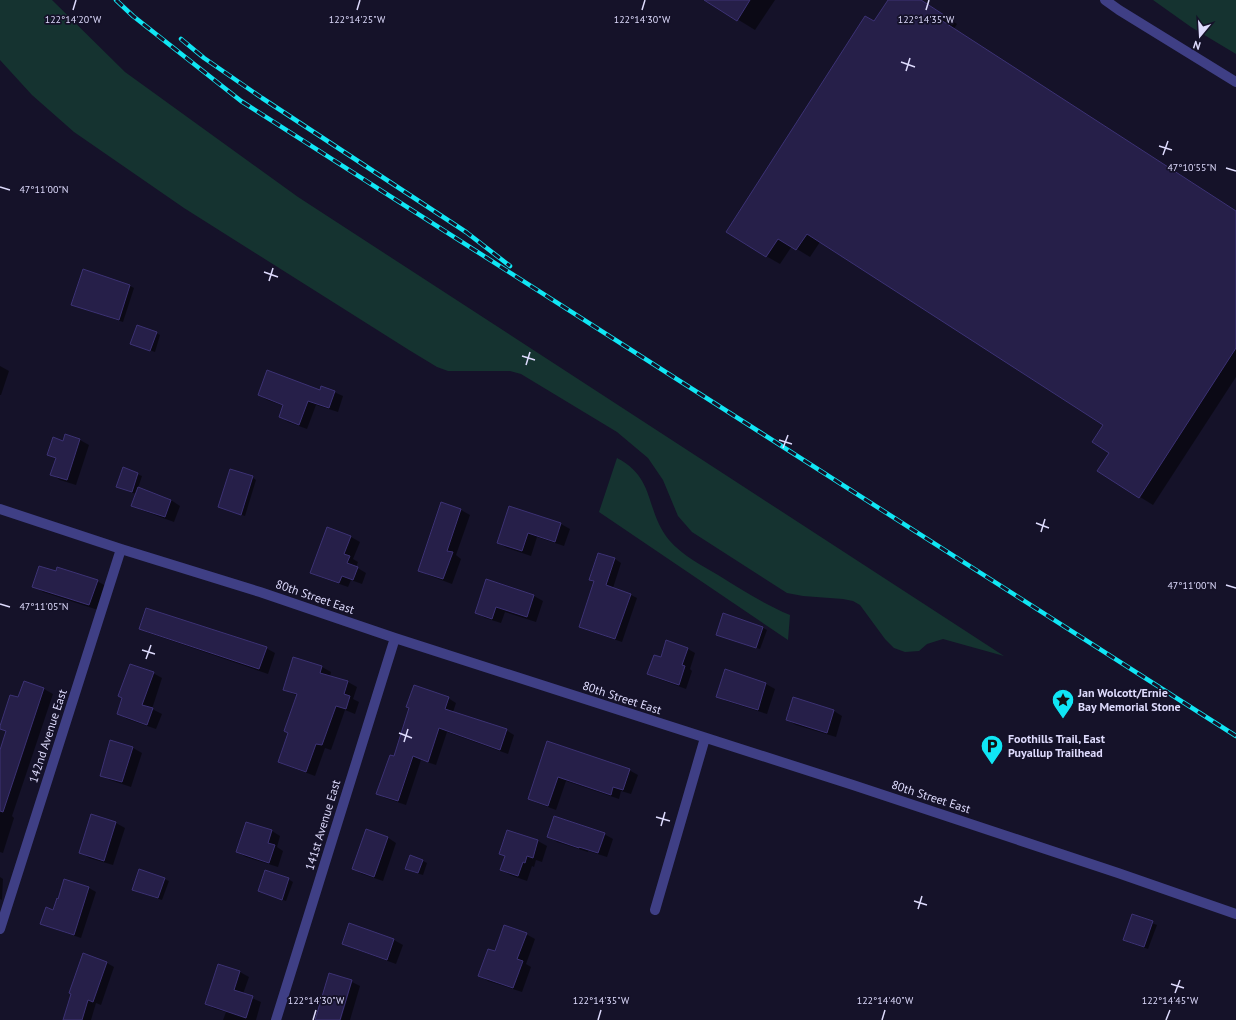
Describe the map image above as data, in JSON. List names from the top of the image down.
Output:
{
  "streets": {
    "street": ["80th Street East", "142nd Avenue East", "141st Avenue East"]
  },
  "crossings": [
    ["80th Street East", "142nd Avenue East"],
    ["80th Street East", "141st Avenue East"]
  ],
  "places": {
    "place": ["Jan Wolcott/Ernie Bay Memorial Stone"],
    "parking": ["Foothills Trail, East Puyallup Trailhead"]
  },
  "north": "bottom",
  "coordinates": [
    "122°14'20\"W",
    "122°14'25\"W",
    "122°14'30\"W",
    "122°14'35\"W",
    "47°10'55\"N",
    "47°11'00\"N",
    "47°11'05\"N",
    "122°14'45\"W",
    "122°14'40\"W"
  ]
}
